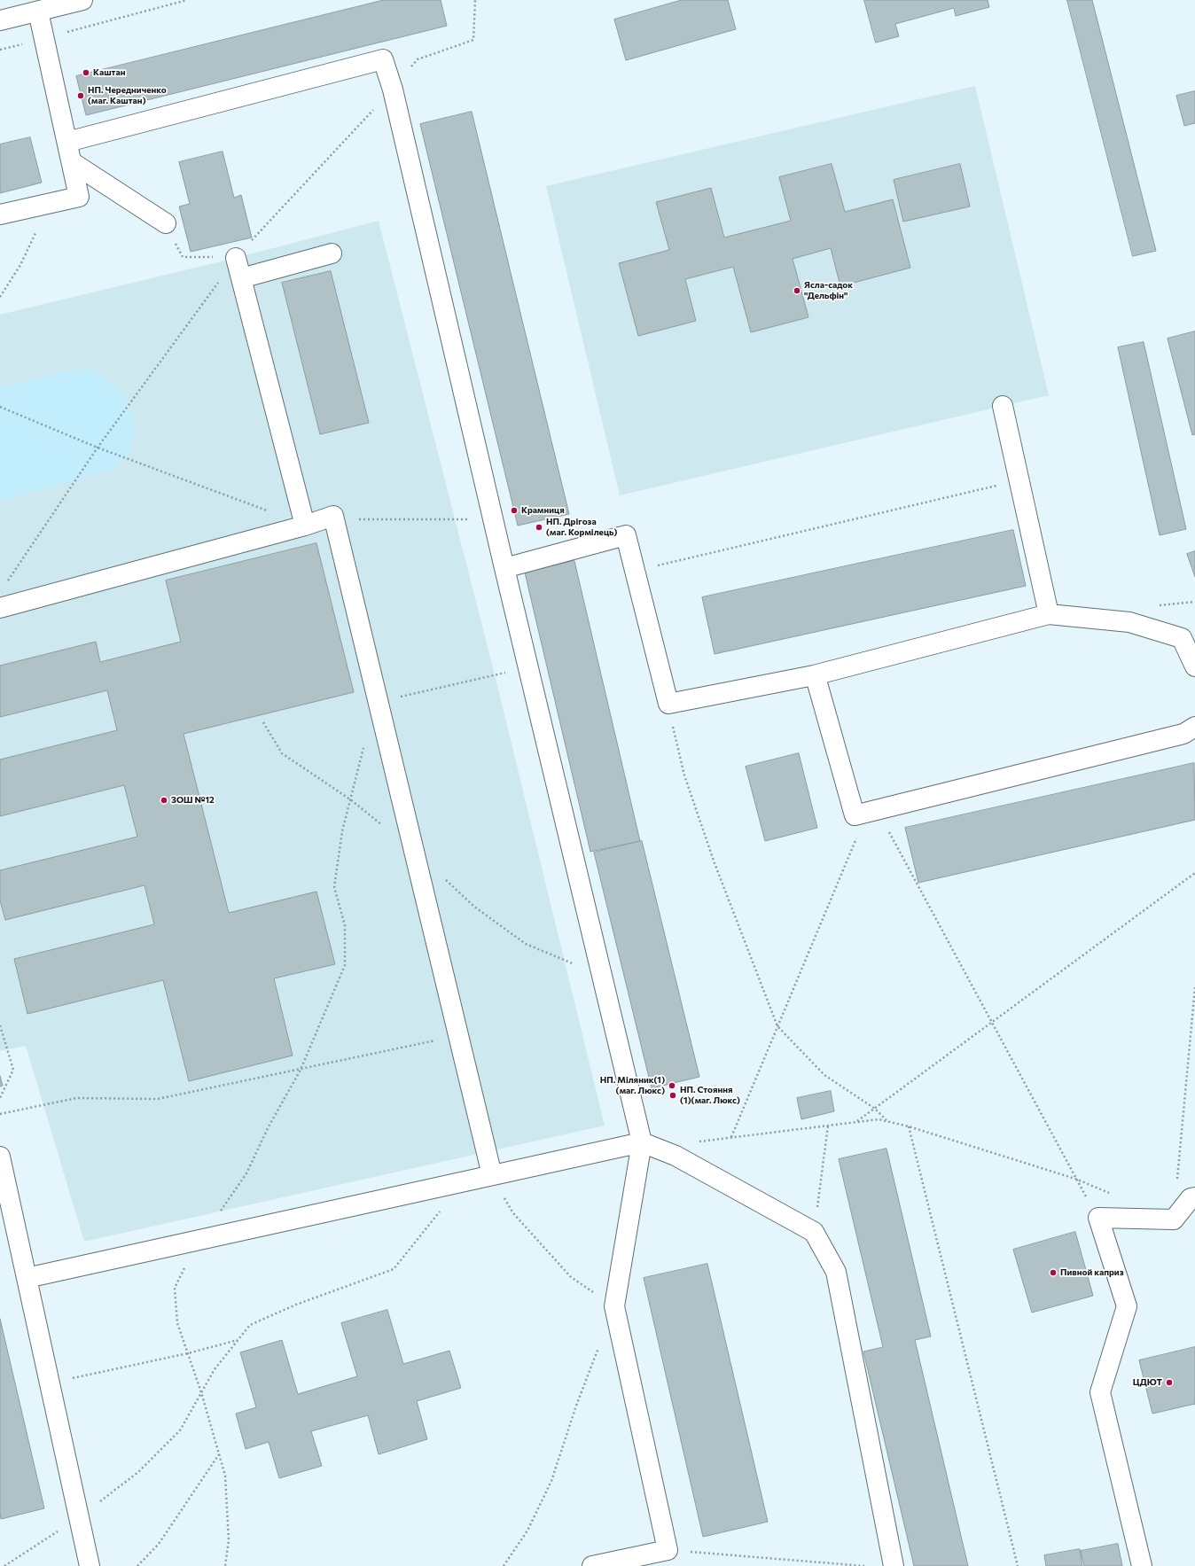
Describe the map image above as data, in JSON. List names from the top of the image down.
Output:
{
  "places": [
    "Каштан",
    "НП. Чередниченко (маг. Каштан)",
    "Ясла-садок \"Дельфін\"",
    "Крамниця",
    "НП. Дрігоза (маг. Кормілець)",
    "ЗОШ №12",
    "НП. Міляник(1) (маг. Люкс)",
    "НП. Стояння (1)(маг. Люкс)",
    "Пивной каприз",
    "ЦДЮТ"
  ]
}
